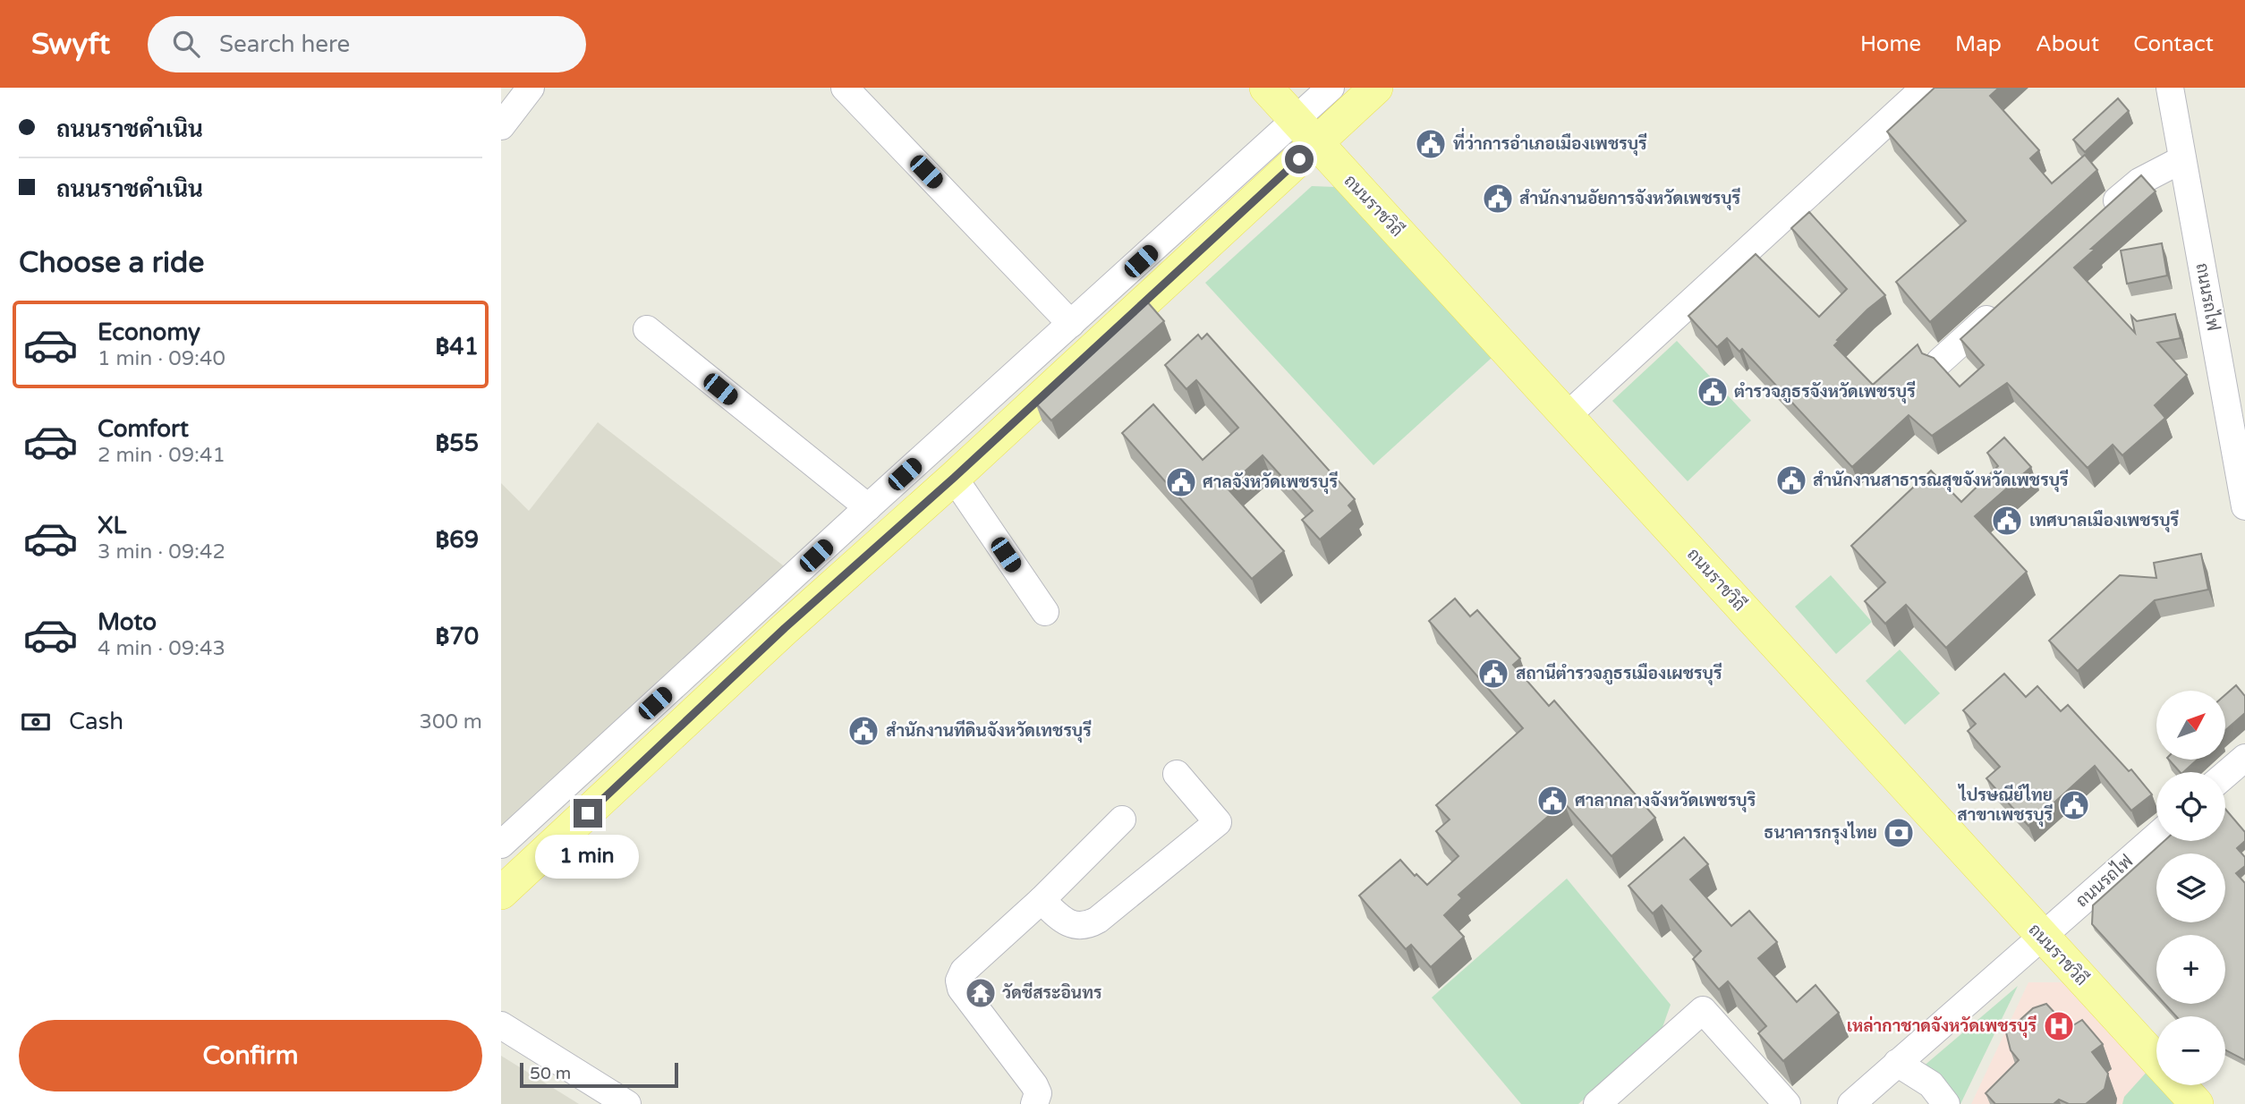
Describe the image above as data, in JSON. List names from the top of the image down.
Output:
{
  "streets": {
    "main road": ["ถนนราชวิถี"],
    "street": ["ถนนรถไฟ"]
  },
  "crossings": [
    ["ถนนราชวิถี", "ถนนรถไฟ"]
  ],
  "places": {
    "public building": [
      "ที่ว่าการอำเภอเมืองเพชรบุรี",
      "สำนักงานอัยการจังหวัดเพชรบุรี",
      "ตำรวจภูธรจังหวัดเพชรบุรี",
      "สำนักงานสาธารณสุขจังหวัดเพชรบุรี",
      "ศาลจังหวัดเพชรบุรี",
      "เทศบาลเมืองเพชรบุรี",
      "สถานีตำรวจภูธรเมืองเผชรบุรี",
      "สำนักงานทีดินจังหวัดเทชรบุรี",
      "ศาลากลางจังหวัดเพชรบุริ",
      "ไปรษณีย์ไทย สาขาเพชรบุรี"
    ],
    "bank": ["ธนาคารกรุงไทย"],
    "temple": ["วัดชีสระอินทร"],
    "hospital": ["เหล่ากาชาดจังหวัดเพชรบุรี"]
  },
  "scale_bar": "50 m",
  "north": "top right",
  "page": {
    "header": "Swyft",
    "search": "Search here",
    "nav": [
      "Home",
      "Map",
      "About",
      "Contact"
    ],
    "banner": ["ถนนราชดำเนิน", "ถนนราชดำเนิน"],
    "heading": "Choose a ride",
    "list": [
      {
        "name": "Economy",
        "note": "1 min · 09:40",
        "value": "฿41"
      },
      {
        "name": "Comfort",
        "note": "2 min · 09:41",
        "value": "฿55"
      },
      {
        "name": "XL",
        "note": "3 min · 09:42",
        "value": "฿69"
      },
      {
        "name": "Moto",
        "note": "4 min · 09:43",
        "value": "฿70"
      }
    ],
    "pay": ["Cash", "300 m"],
    "map_buttons": ["+", "−"],
    "bubble": "1 min",
    "buttons": "Confirm",
    "scale": "50 m"
  }
}
